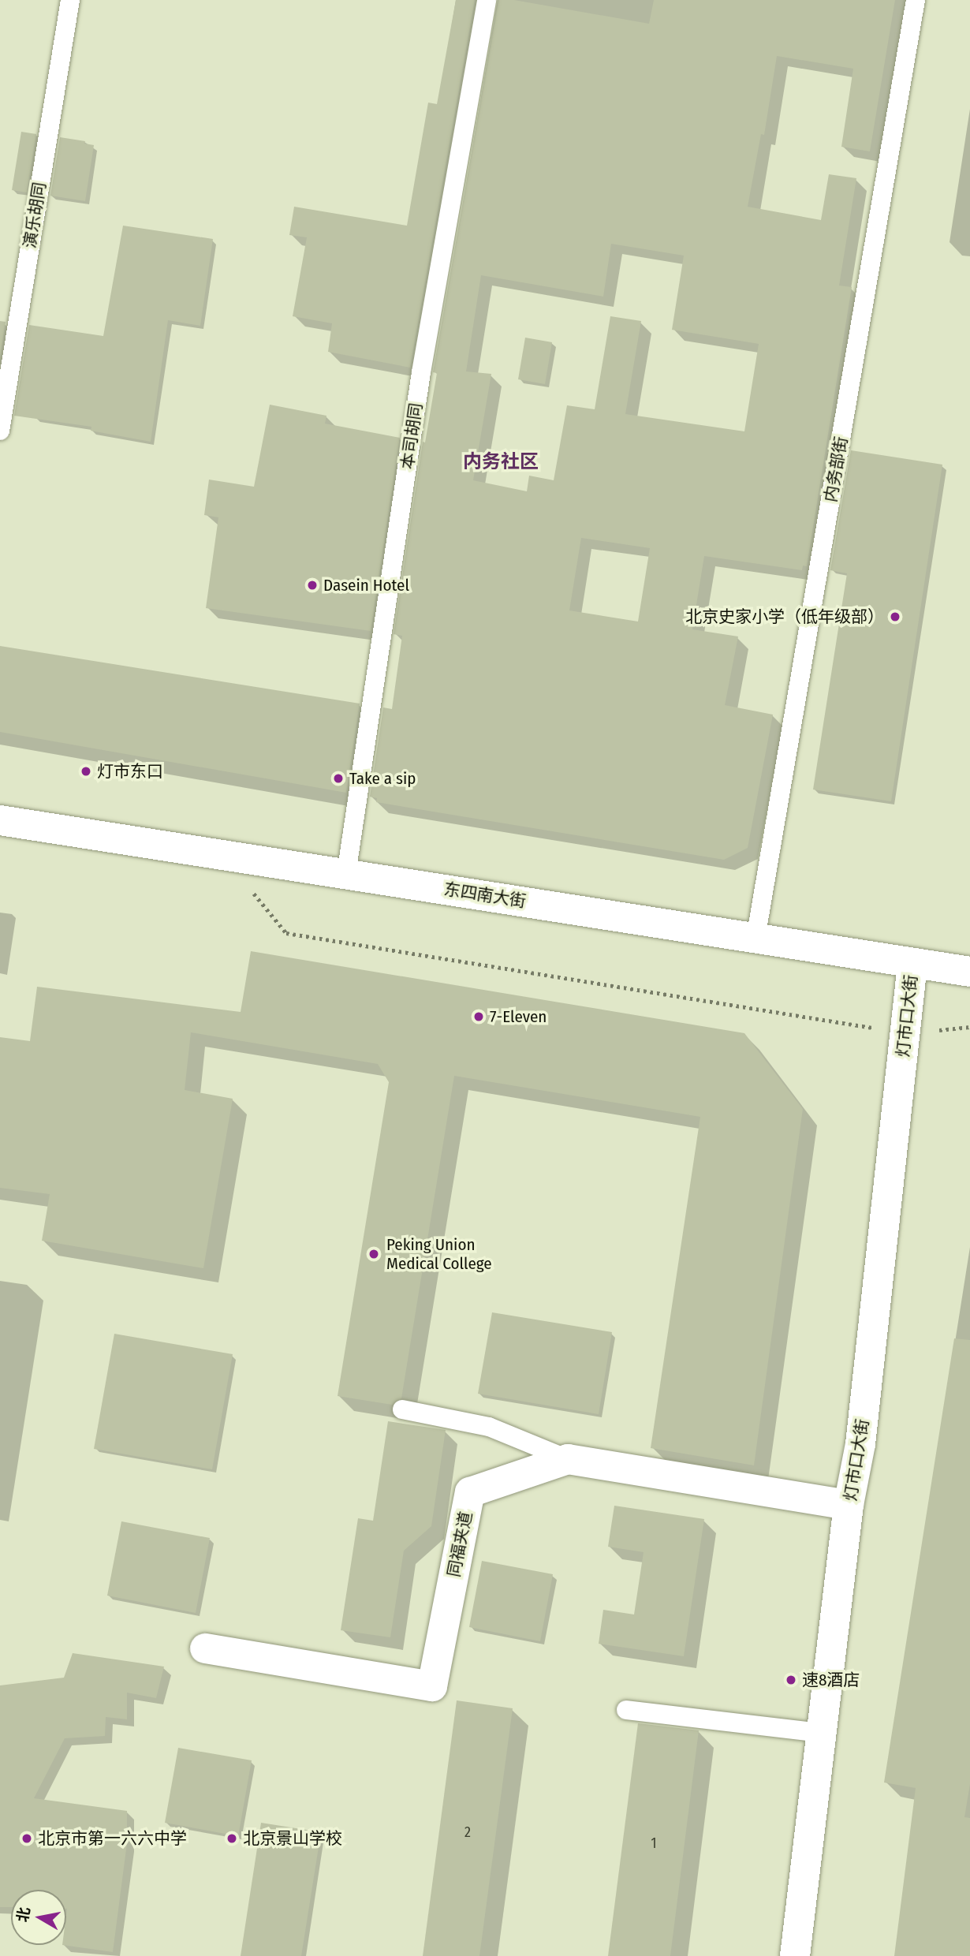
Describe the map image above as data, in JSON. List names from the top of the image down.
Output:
{
  "streets": {
    "street": ["东四南大街", "灯市口大街", "同福夹道"],
    "lane": ["演乐胡同", "本司胡同", "内务部街"]
  },
  "crossings": [
    ["本司胡同", "东四南大街"],
    ["内务部街", "东四南大街"],
    ["东四南大街", "灯市口大街"],
    ["灯市口大街", "同福夹道"]
  ],
  "districts": ["内务社区"],
  "places": [
    "Dasein Hotel",
    "北京史家小学（低年级部）",
    "灯市东口",
    "Take a sip",
    "7-Eleven",
    "Peking Union Medical College",
    "速8酒店",
    "北京市第一六六中学",
    "北京景山学校"
  ],
  "house_numbers": ["2", "1"],
  "north": "left"
}
